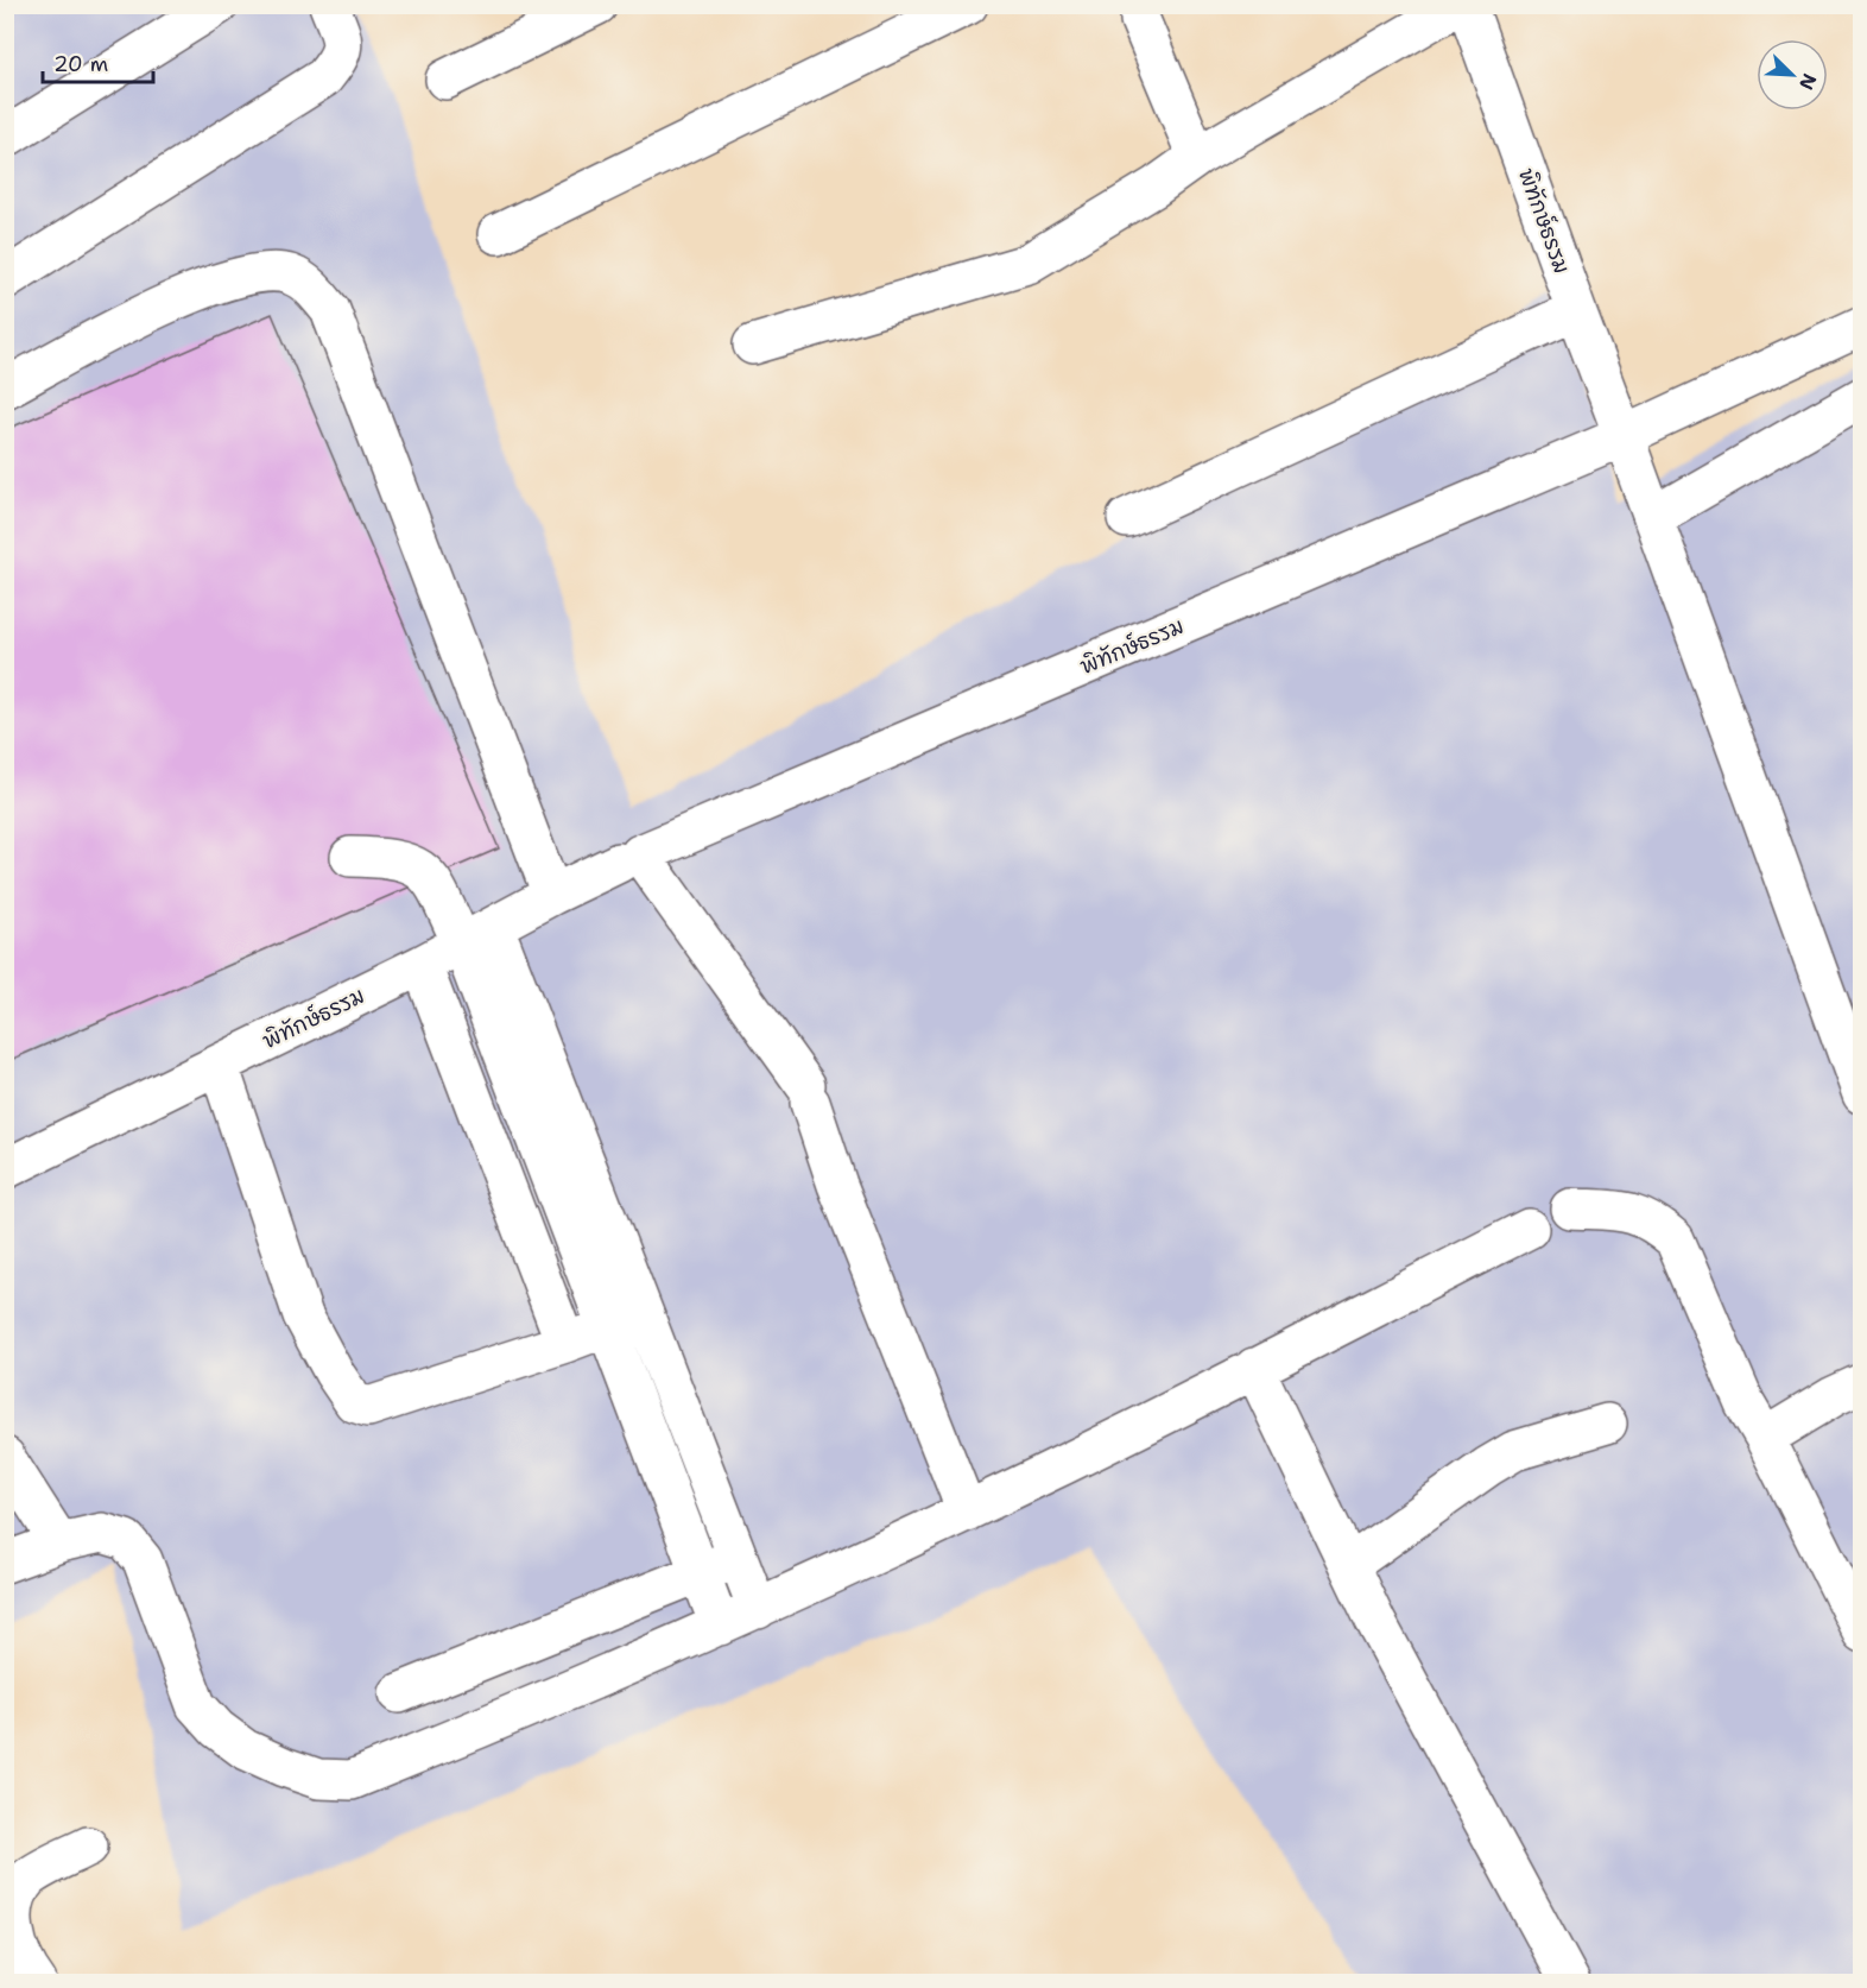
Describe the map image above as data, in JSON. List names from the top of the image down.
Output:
{
  "streets": {
    "street": ["พิทักษ์ธรรม"]
  },
  "scale_bar": "20 m",
  "north": "bottom right"
}
